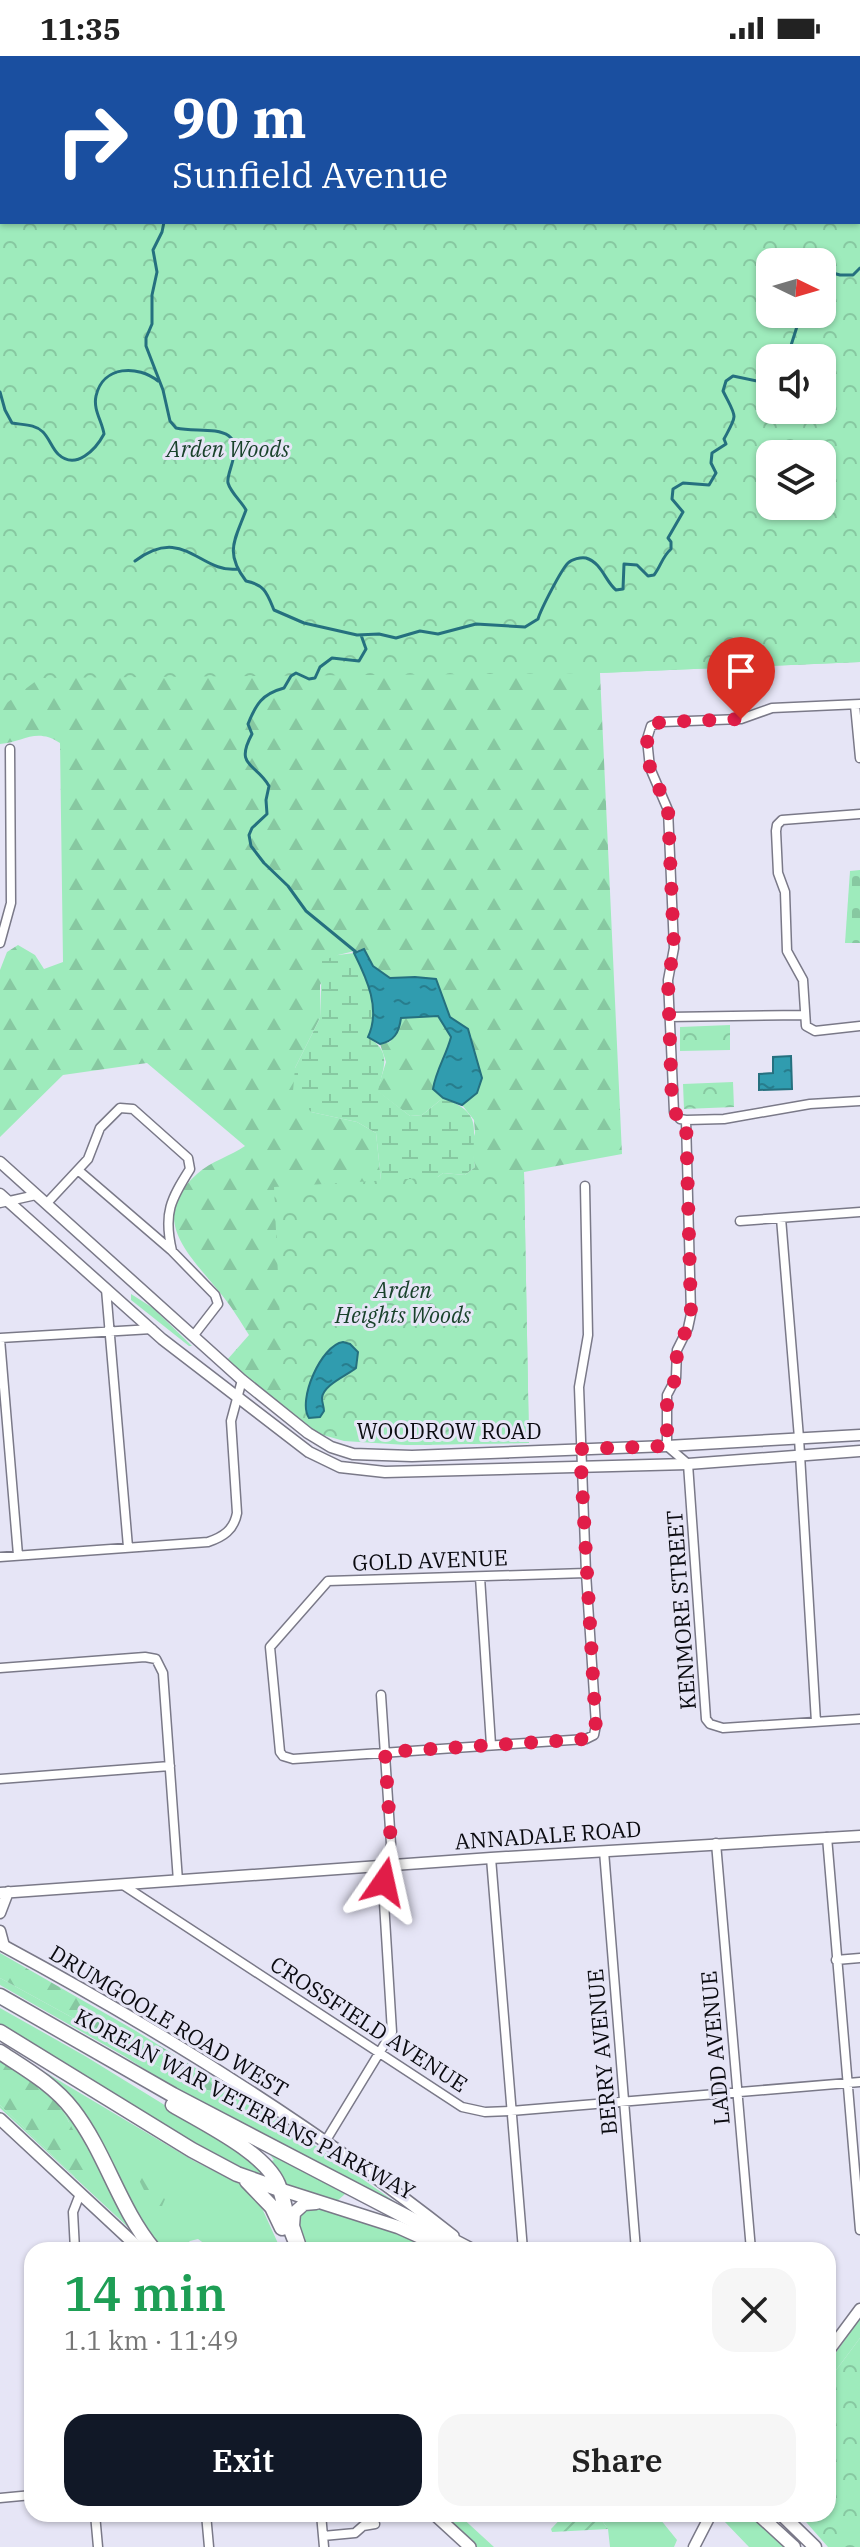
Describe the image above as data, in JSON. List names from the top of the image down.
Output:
{
  "streets": {
    "highway": ["KOREAN WAR VETERANS PARKWAY"],
    "main road": ["DRUMGOOLE ROAD WEST"],
    "street": [
      "WOODROW ROAD",
      "GOLD AVENUE",
      "KENMORE STREET",
      "ANNADALE ROAD",
      "CROSSFIELD AVENUE",
      "LADD AVENUE",
      "BERRY AVENUE"
    ]
  },
  "crossings": [
    ["WOODROW ROAD", "KENMORE STREET"],
    ["ANNADALE ROAD", "CROSSFIELD AVENUE"],
    ["ANNADALE ROAD", "LADD AVENUE"],
    ["ANNADALE ROAD", "BERRY AVENUE"],
    ["CROSSFIELD AVENUE", "LADD AVENUE"],
    ["CROSSFIELD AVENUE", "BERRY AVENUE"]
  ],
  "parks": ["Arden Woods", "Arden Heights Woods"],
  "north": "right",
  "page": {
    "status": "11:35",
    "turn": ["90 m", "Sunfield Avenue"],
    "heading": ["14 min", "1.1 km · 11:49"],
    "buttons": ["Exit", "Share"]
  }
}
